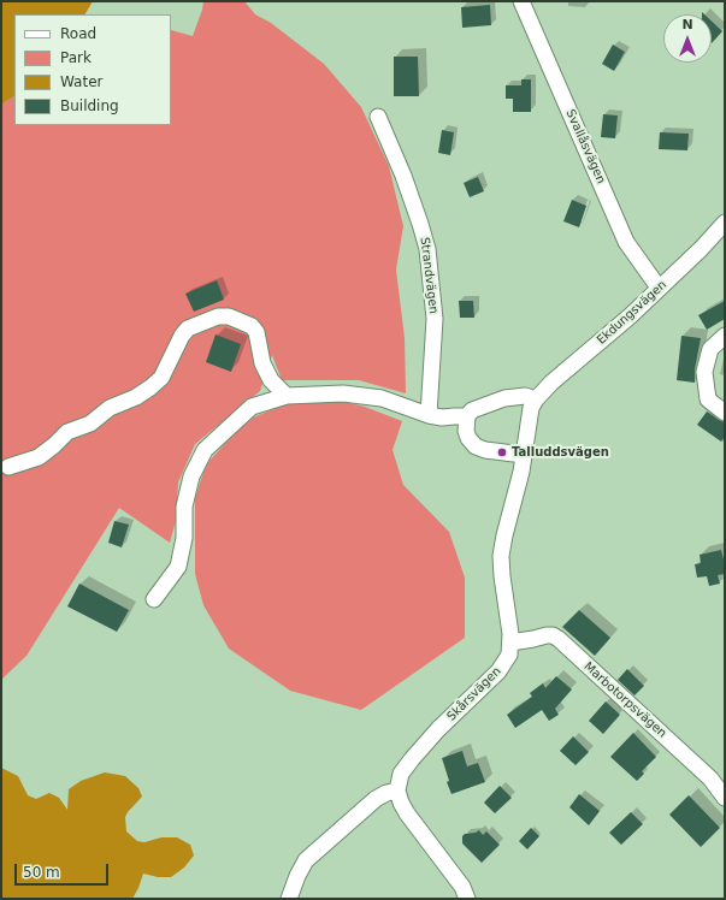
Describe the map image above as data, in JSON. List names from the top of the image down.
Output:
{
  "streets": {
    "street": [
      "Svallåsvägen",
      "Strandvägen",
      "Ekdungsvägen",
      "Skårsvägen",
      "Marbotorpsvägen"
    ]
  },
  "crossings": [
    ["Svallåsvägen", "Ekdungsvägen"],
    ["Ekdungsvägen", "Skårsvägen"],
    ["Skårsvägen", "Marbotorpsvägen"]
  ],
  "places": ["Talluddsvägen"],
  "legend": [
    "Road",
    "Park",
    "Water",
    "Building"
  ],
  "scale_bar": "50 m",
  "north": "top"
}
